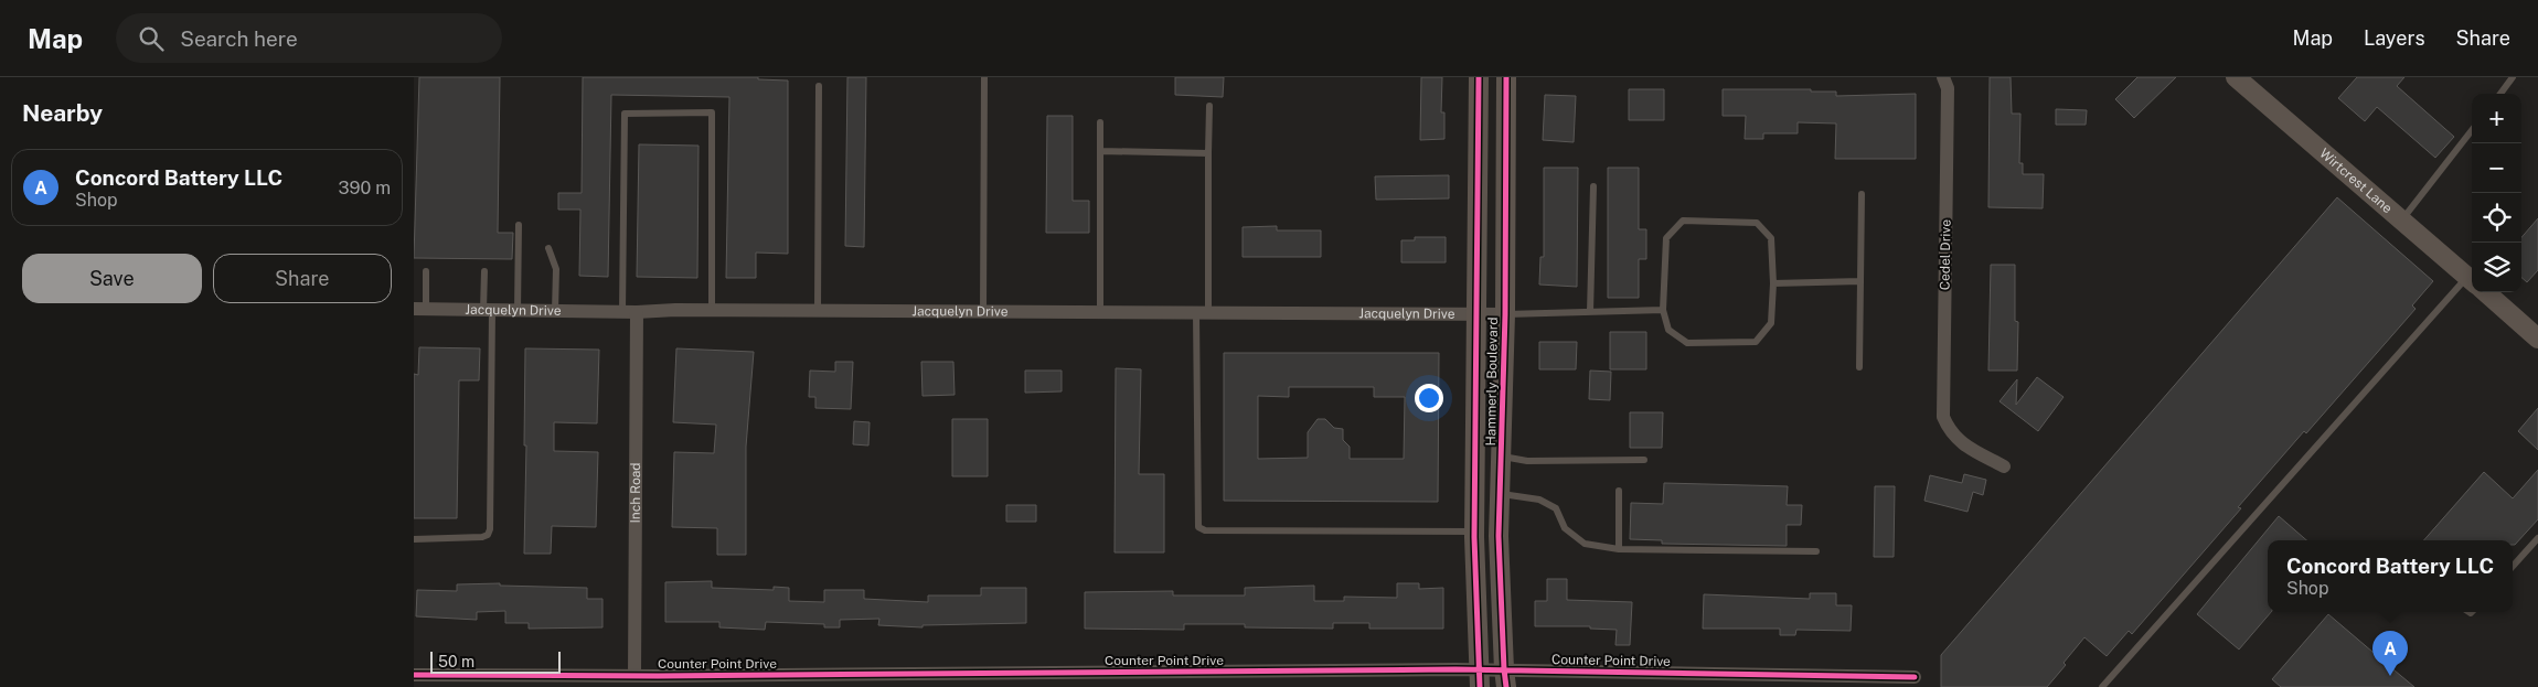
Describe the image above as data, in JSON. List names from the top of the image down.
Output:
{
  "streets": {
    "main road": ["Wirtcrest Lane", "Hammerly Boulevard"],
    "street": [
      "Cedel Drive",
      "Jacquelyn Drive",
      "Inch Road",
      "Counter Point Drive"
    ]
  },
  "crossings": [
    ["Jacquelyn Drive", "Hammerly Boulevard"],
    ["Jacquelyn Drive", "Inch Road"],
    ["Hammerly Boulevard", "Counter Point Drive"],
    ["Inch Road", "Counter Point Drive"]
  ],
  "scale_bar": "50 m",
  "page": {
    "header": "Map",
    "search": "Search here",
    "nav": ["Map", "Layers", "Share"],
    "heading": "Nearby",
    "map_buttons": ["+", "−"],
    "list": [
      {
        "mark": "A",
        "name": "Concord Battery LLC",
        "note": "Shop",
        "value": "390 m"
      }
    ],
    "buttons": ["Save", "Share"],
    "popup": ["Concord Battery LLC", "Shop"],
    "pins": "A",
    "scale": "50 m"
  }
}
